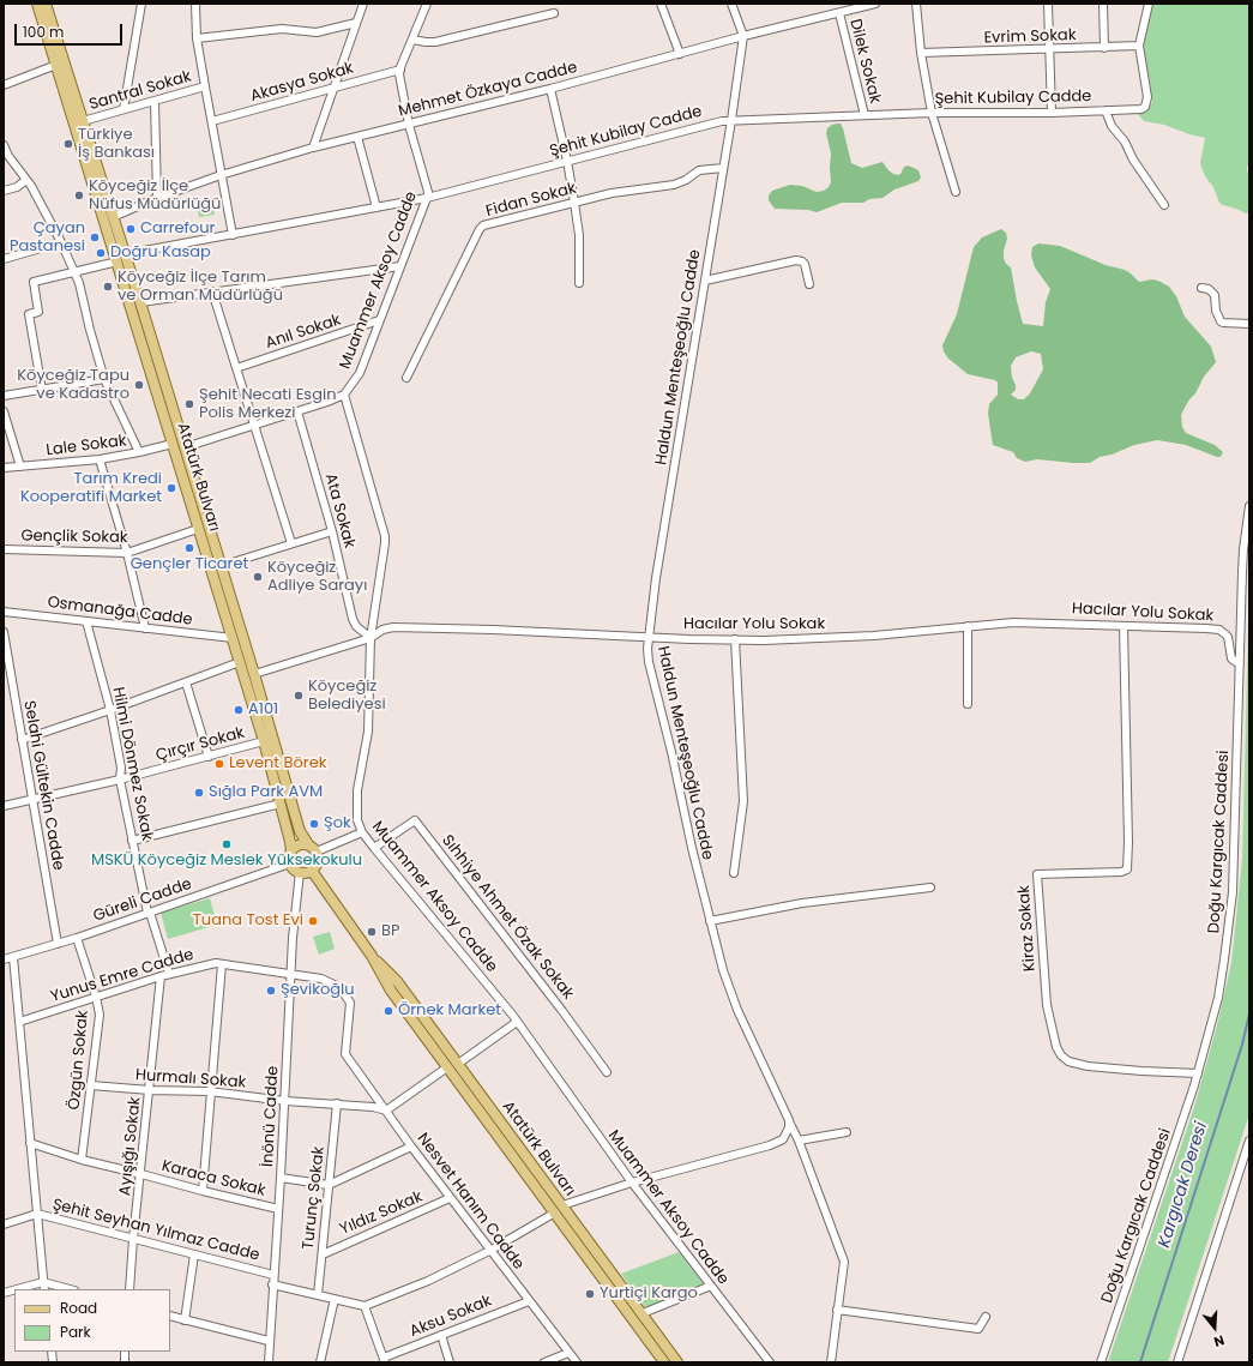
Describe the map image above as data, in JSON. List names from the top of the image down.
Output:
{
  "streets": {
    "main road": ["Atatürk Bulvarı"],
    "street": [
      "Evrim Sokak",
      "Dilek Sokak",
      "Akasya Sokak",
      "Mehmet Özkaya Cadde",
      "Santral Sokak",
      "Şehit Kubilay Cadde",
      "Fidan Sokak",
      "Muammer Aksoy Cadde",
      "Anıl Sokak",
      "Haldun Menteşeoğlu Cadde",
      "Lale Sokak",
      "Ata Sokak",
      "Gençlik Sokak",
      "Osmanağa Cadde",
      "Hacılar Yolu Sokak",
      "Çırçır Sokak",
      "Hilmi Dönmez Sokak",
      "Selahi Gültekin Cadde",
      "Doğu Kargıcak Caddesi",
      "Güreli Cadde",
      "Sıhhiye Ahmet Özak Sokak",
      "Kiraz Sokak",
      "Yunus Emre Cadde",
      "Özgün Sokak",
      "Hurmalı Sokak",
      "İnönü Cadde",
      "Ayışığı Sokak",
      "Karaca Sokak",
      "Turunç Sokak",
      "Nesvet Hanım Cadde",
      "Yıldız Sokak",
      "Şehit Seyhan Yılmaz Cadde",
      "Aksu Sokak"
    ]
  },
  "crossings": [
    ["Evrim Sokak", "Şehit Kubilay Cadde"],
    ["Dilek Sokak", "Mehmet Özkaya Cadde"],
    ["Dilek Sokak", "Şehit Kubilay Cadde"],
    ["Akasya Sokak", "Muammer Aksoy Cadde"],
    ["Mehmet Özkaya Cadde", "Muammer Aksoy Cadde"],
    ["Mehmet Özkaya Cadde", "Haldun Menteşeoğlu Cadde"],
    ["Mehmet Özkaya Cadde", "Atatürk Bulvarı"],
    ["Santral Sokak", "Atatürk Bulvarı"],
    ["Şehit Kubilay Cadde", "Muammer Aksoy Cadde"],
    ["Şehit Kubilay Cadde", "Haldun Menteşeoğlu Cadde"],
    ["Şehit Kubilay Cadde", "Atatürk Bulvarı"],
    ["Fidan Sokak", "Haldun Menteşeoğlu Cadde"],
    ["Muammer Aksoy Cadde", "Anıl Sokak"],
    ["Muammer Aksoy Cadde", "Ata Sokak"],
    ["Muammer Aksoy Cadde", "Hacılar Yolu Sokak"],
    ["Muammer Aksoy Cadde", "Sıhhiye Ahmet Özak Sokak"],
    ["Haldun Menteşeoğlu Cadde", "Hacılar Yolu Sokak"],
    ["Lale Sokak", "Atatürk Bulvarı"],
    ["Atatürk Bulvarı", "Gençlik Sokak"],
    ["Atatürk Bulvarı", "Osmanağa Cadde"],
    ["Atatürk Bulvarı", "Hacılar Yolu Sokak"],
    ["Atatürk Bulvarı", "Çırçır Sokak"],
    ["Atatürk Bulvarı", "Güreli Cadde"],
    ["Atatürk Bulvarı", "İnönü Cadde"],
    ["Ata Sokak", "Hacılar Yolu Sokak"],
    ["Osmanağa Cadde", "Hilmi Dönmez Sokak"],
    ["Hacılar Yolu Sokak", "Doğu Kargıcak Caddesi"],
    ["Hacılar Yolu Sokak", "Kiraz Sokak"],
    ["Çırçır Sokak", "Hilmi Dönmez Sokak"],
    ["Çırçır Sokak", "Selahi Gültekin Cadde"],
    ["Hilmi Dönmez Sokak", "Güreli Cadde"],
    ["Hilmi Dönmez Sokak", "Ayışığı Sokak"],
    ["Selahi Gültekin Cadde", "Güreli Cadde"],
    ["Doğu Kargıcak Caddesi", "Kiraz Sokak"],
    ["Güreli Cadde", "Özgün Sokak"],
    ["Güreli Cadde", "İnönü Cadde"],
    ["Güreli Cadde", "Ayışığı Sokak"],
    ["Yunus Emre Cadde", "Özgün Sokak"],
    ["Yunus Emre Cadde", "İnönü Cadde"],
    ["Yunus Emre Cadde", "Ayışığı Sokak"],
    ["Yunus Emre Cadde", "Nesvet Hanım Cadde"],
    ["Özgün Sokak", "Hurmalı Sokak"],
    ["Özgün Sokak", "Karaca Sokak"],
    ["Hurmalı Sokak", "İnönü Cadde"],
    ["Hurmalı Sokak", "Ayışığı Sokak"],
    ["Hurmalı Sokak", "Turunç Sokak"],
    ["Hurmalı Sokak", "Nesvet Hanım Cadde"],
    ["İnönü Cadde", "Karaca Sokak"],
    ["İnönü Cadde", "Şehit Seyhan Yılmaz Cadde"],
    ["Ayışığı Sokak", "Karaca Sokak"],
    ["Ayışığı Sokak", "Şehit Seyhan Yılmaz Cadde"],
    ["Turunç Sokak", "Yıldız Sokak"],
    ["Nesvet Hanım Cadde", "Yıldız Sokak"],
    ["Nesvet Hanım Cadde", "Aksu Sokak"]
  ],
  "water": ["Kargıcak Deresi"],
  "places": [
    "Türkiye İş Bankası",
    "Köyceğiz İlçe Nüfus Müdürlüğü",
    "Carrefour",
    "Çayan Pastanesi",
    "Doğru Kasap",
    "Köyceğiz İlçe Tarım ve Orman Müdürlüğü",
    "Köyceğiz Tapu ve Kadastro",
    "Şehit Necati Esgin Polis Merkezi",
    "Tarım Kredi Kooperatifi Market",
    "Gençler Ticaret",
    "Köyceğiz Adliye Sarayı",
    "Köyceğiz Belediyesi",
    "A101",
    "Levent Börek",
    "Sığla Park AVM",
    "Şok",
    "MSKÜ Köyceğiz Meslek Yüksekokulu",
    "Tuana Tost Evi",
    "BP",
    "Şevikoğlu",
    "Örnek Market",
    "Yurtiçi Kargo"
  ],
  "legend": ["Road", "Park"],
  "scale_bar": "100 m",
  "north": "bottom"
}
